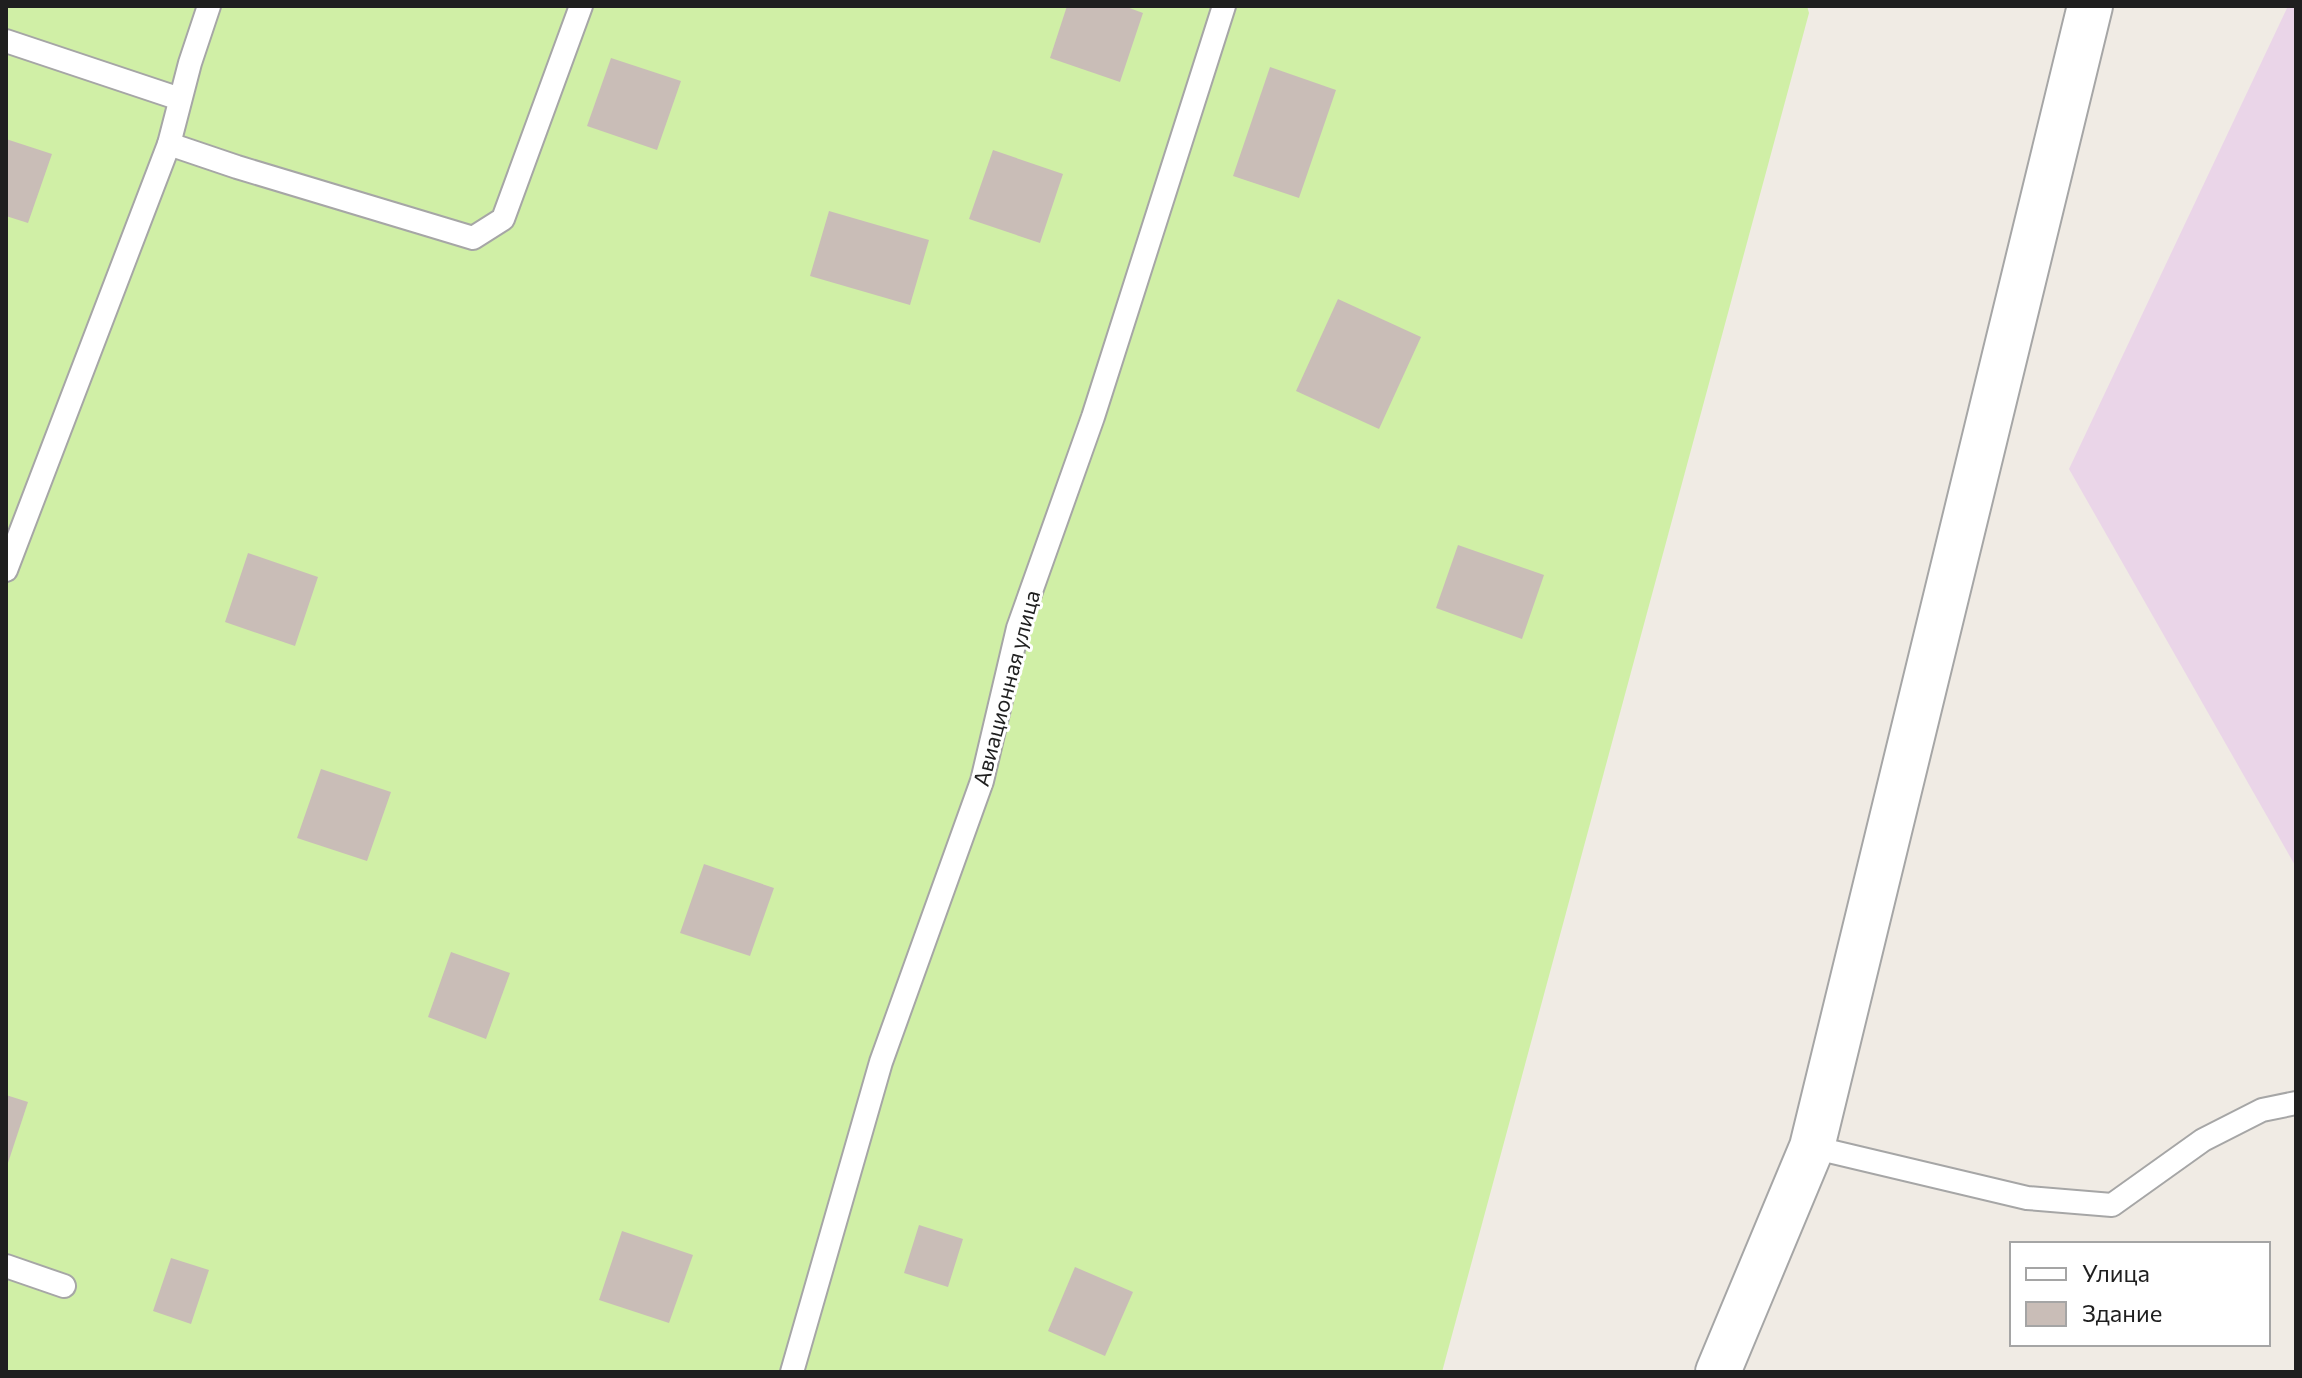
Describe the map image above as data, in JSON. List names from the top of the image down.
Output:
{
  "streets": {
    "lane": ["Авиационная улица"]
  },
  "legend": ["Улица", "Здание"]
}
